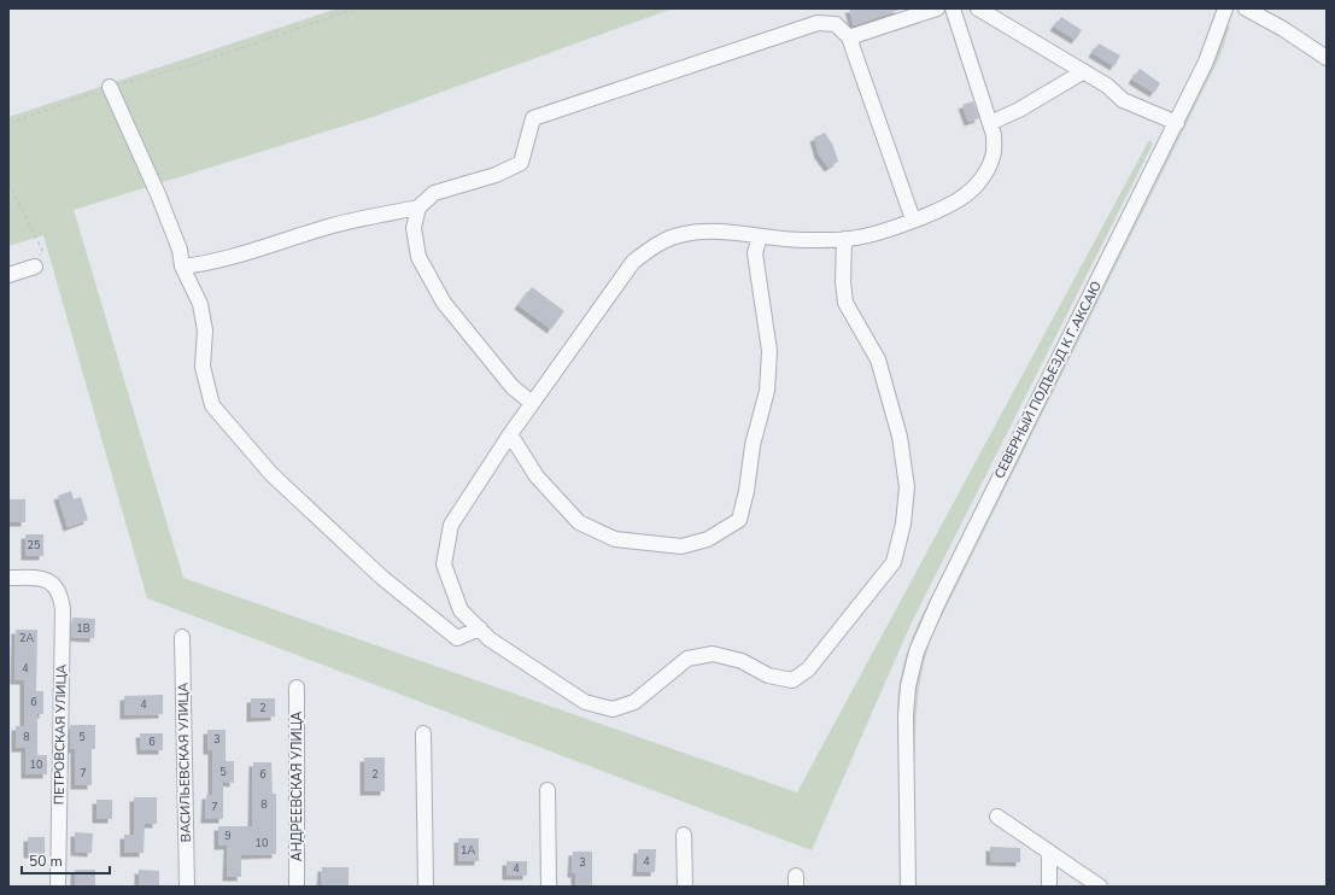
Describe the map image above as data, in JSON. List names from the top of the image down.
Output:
{
  "streets": {
    "street": [
      "СЕВЕРНЫЙ ПОДЪЕЗД К Г.АКСАЮ",
      "ПЕТРОВСКАЯ УЛИЦА",
      "ВАСИЛЬЕВСКАЯ УЛИЦА",
      "АНДРЕЕВСКАЯ УЛИЦА"
    ]
  },
  "house_numbers": [
    "25",
    "1В",
    "2А",
    "4",
    "6",
    "4",
    "2",
    "8",
    "5",
    "3",
    "6",
    "10",
    "5",
    "7",
    "6",
    "2",
    "8",
    "7",
    "9",
    "10",
    "1А",
    "4",
    "3",
    "4"
  ],
  "scale_bar": "50 m"
}
